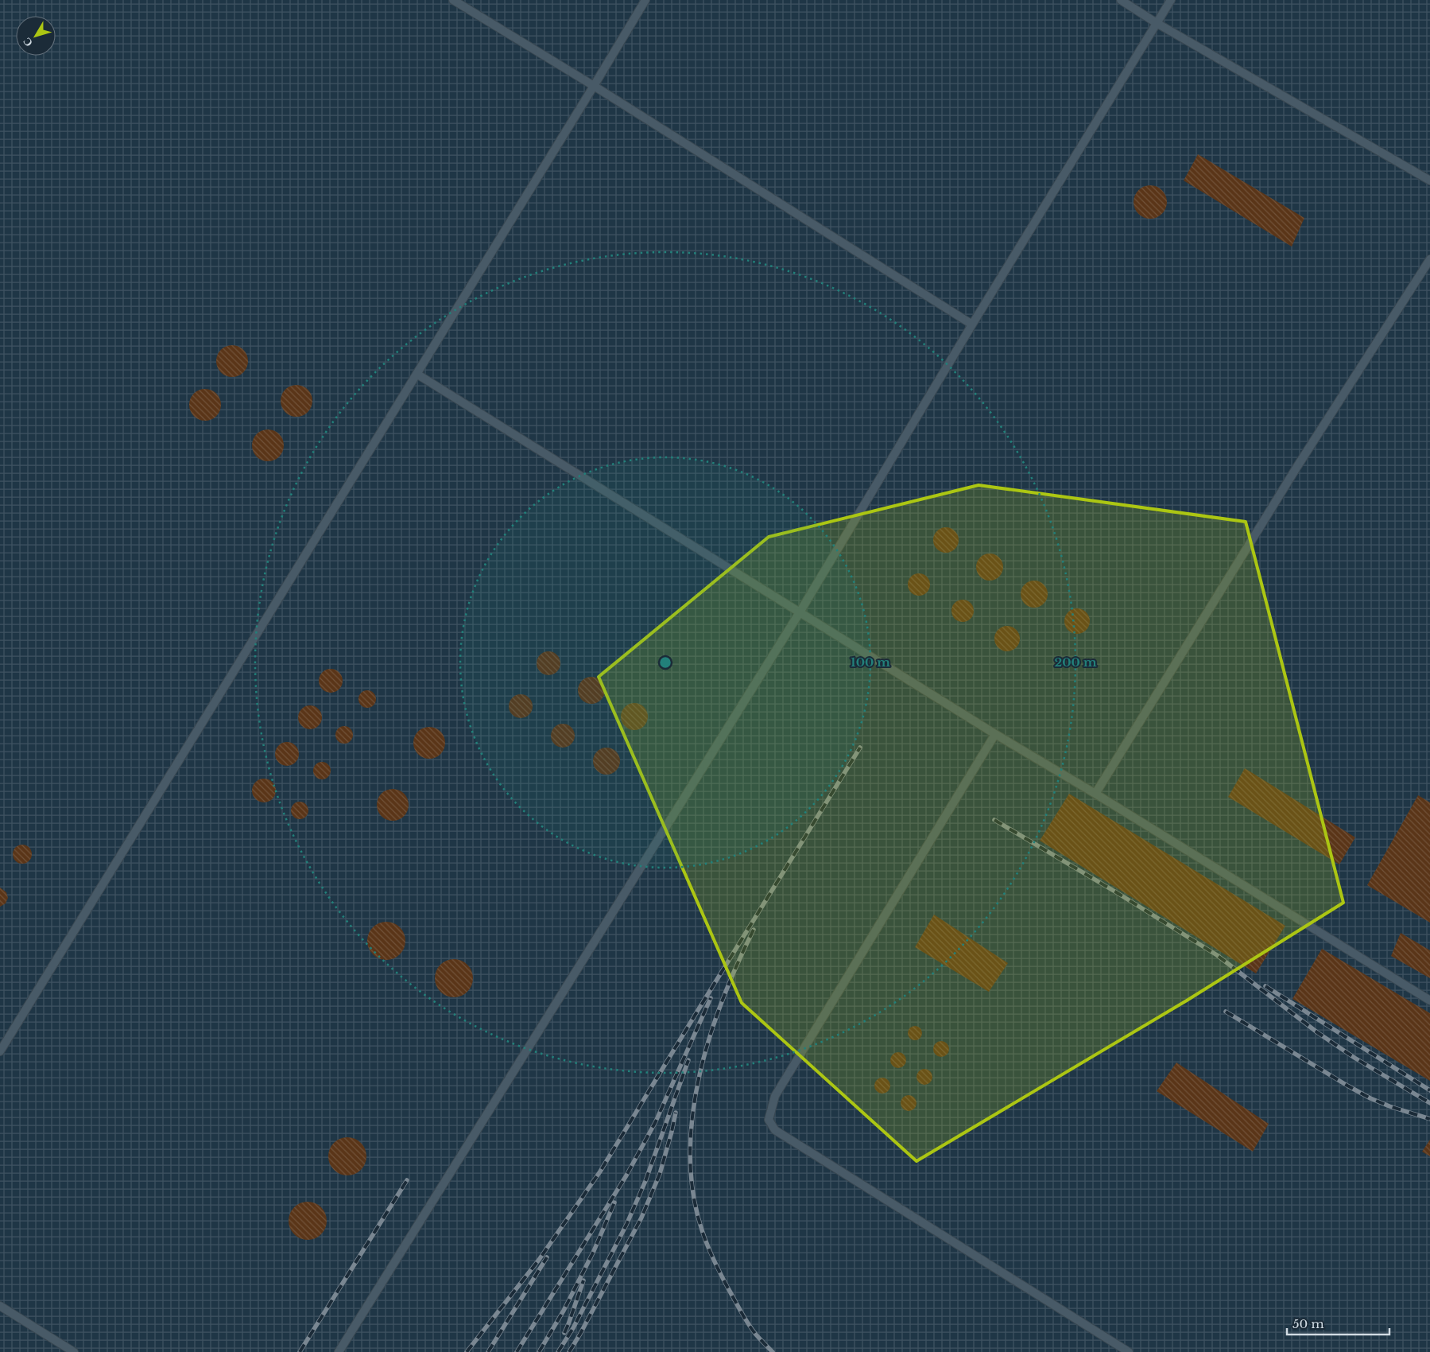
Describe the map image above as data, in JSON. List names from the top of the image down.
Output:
{
  "scale_bar": "50 m",
  "north": "bottom left",
  "rings": ["100 m", "200 m"]
}
